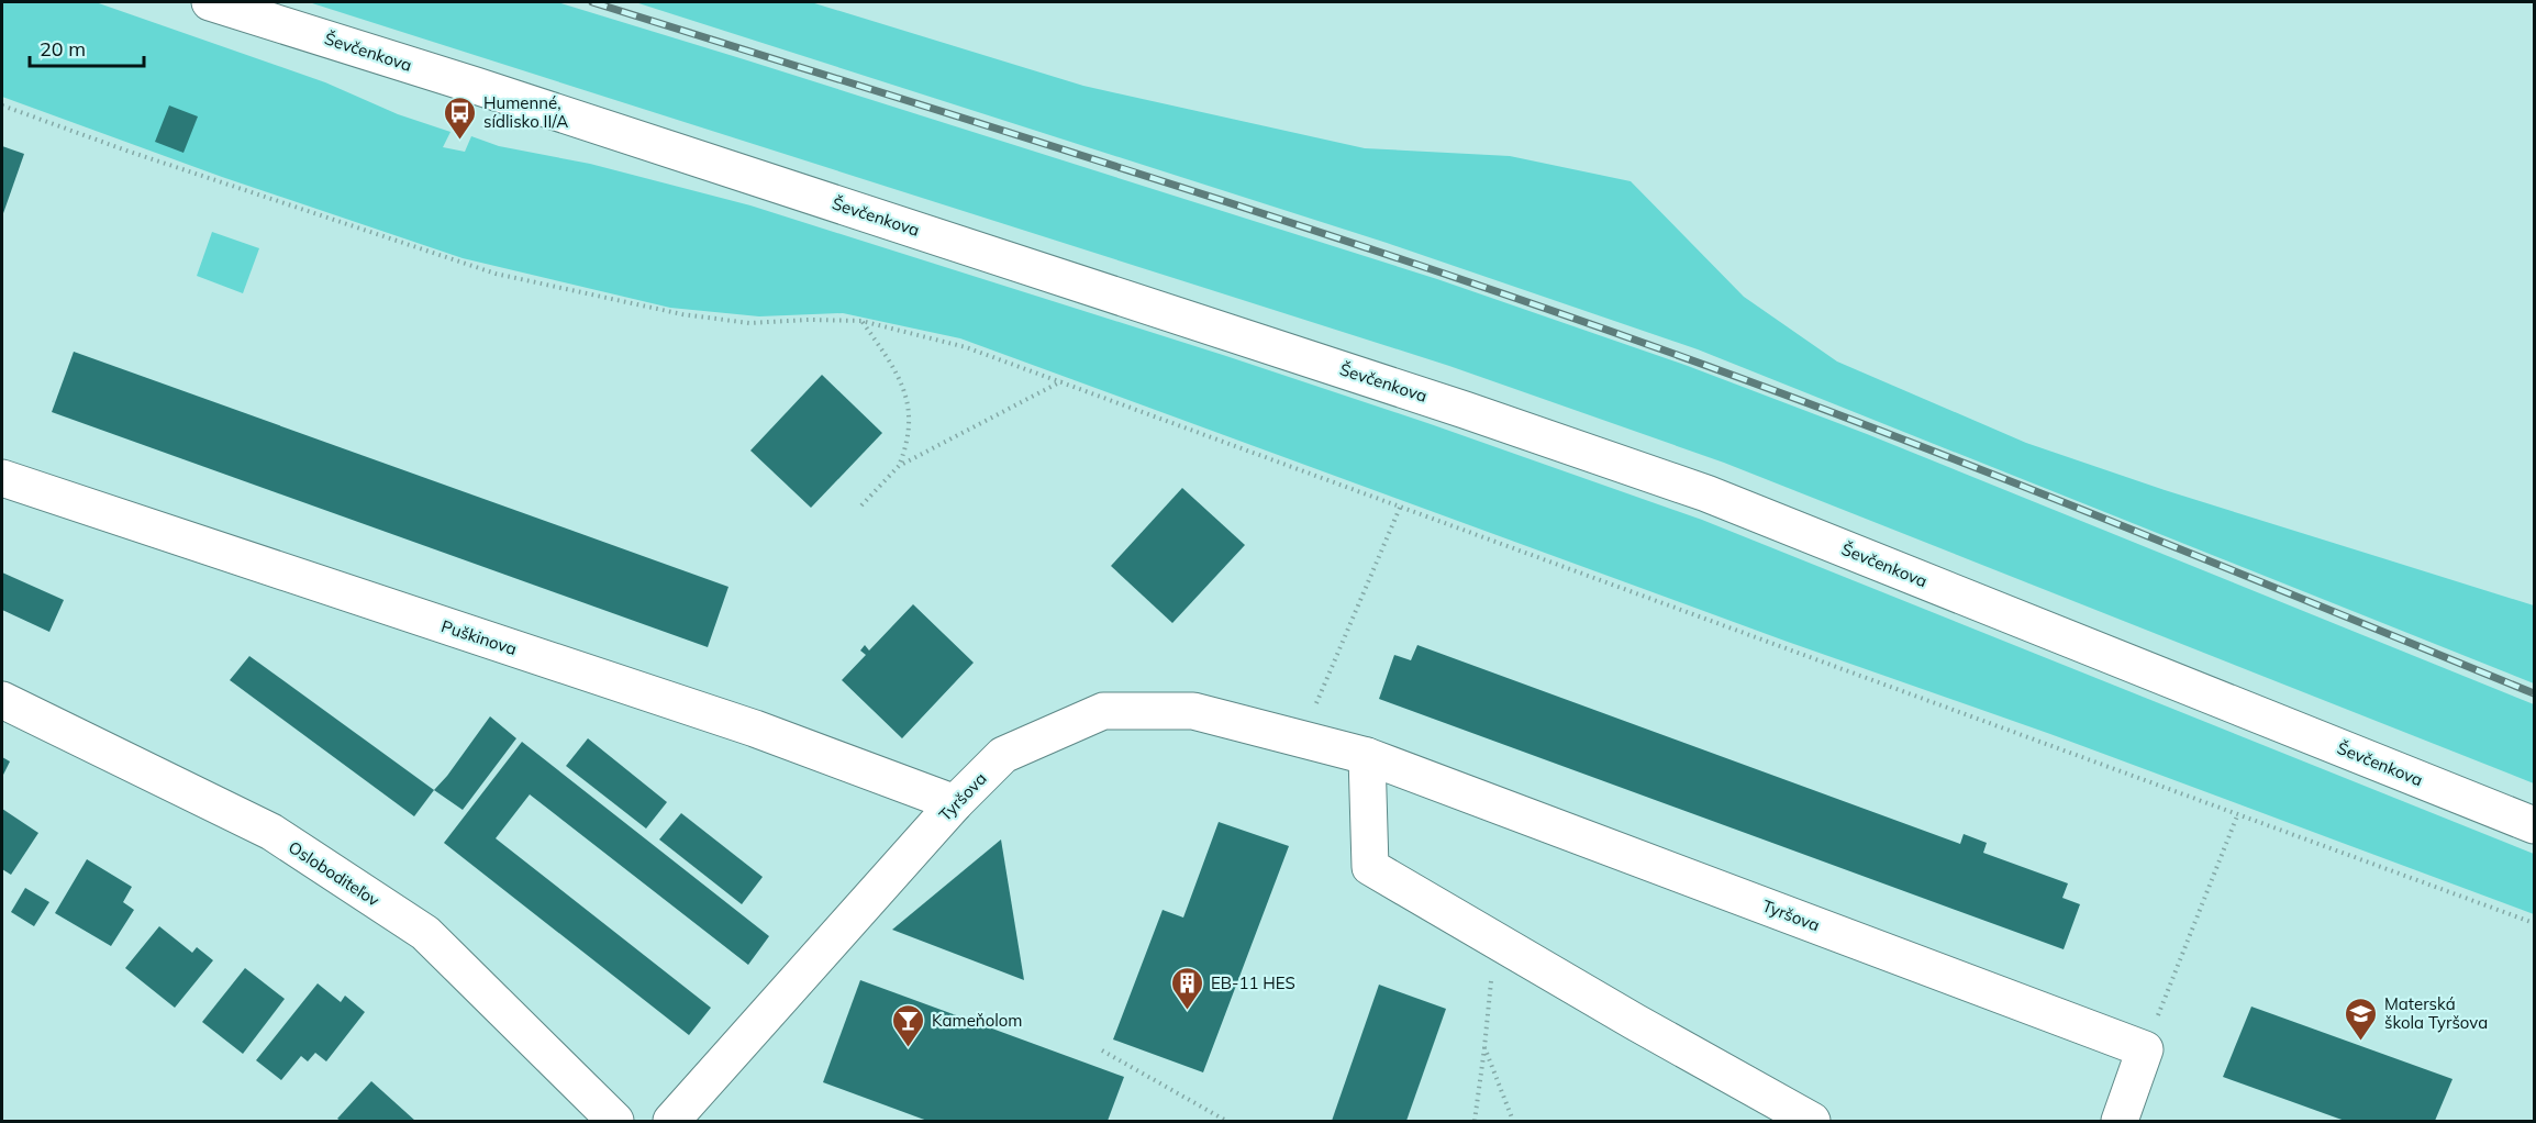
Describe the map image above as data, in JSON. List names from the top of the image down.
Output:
{
  "streets": {
    "street": [
      "Ševčenkova",
      "Puškinova",
      "Tyršova",
      "Osloboditeľov"
    ]
  },
  "crossings": [
    ["Puškinova", "Tyršova"]
  ],
  "places": {
    "bus stop": ["Humenné, sídlisko II/A"],
    "building": ["EB-11 HES"],
    "school or university": ["Materská škola Tyršova"],
    "bar": ["Kameňolom"]
  },
  "scale_bar": "20 m"
}
